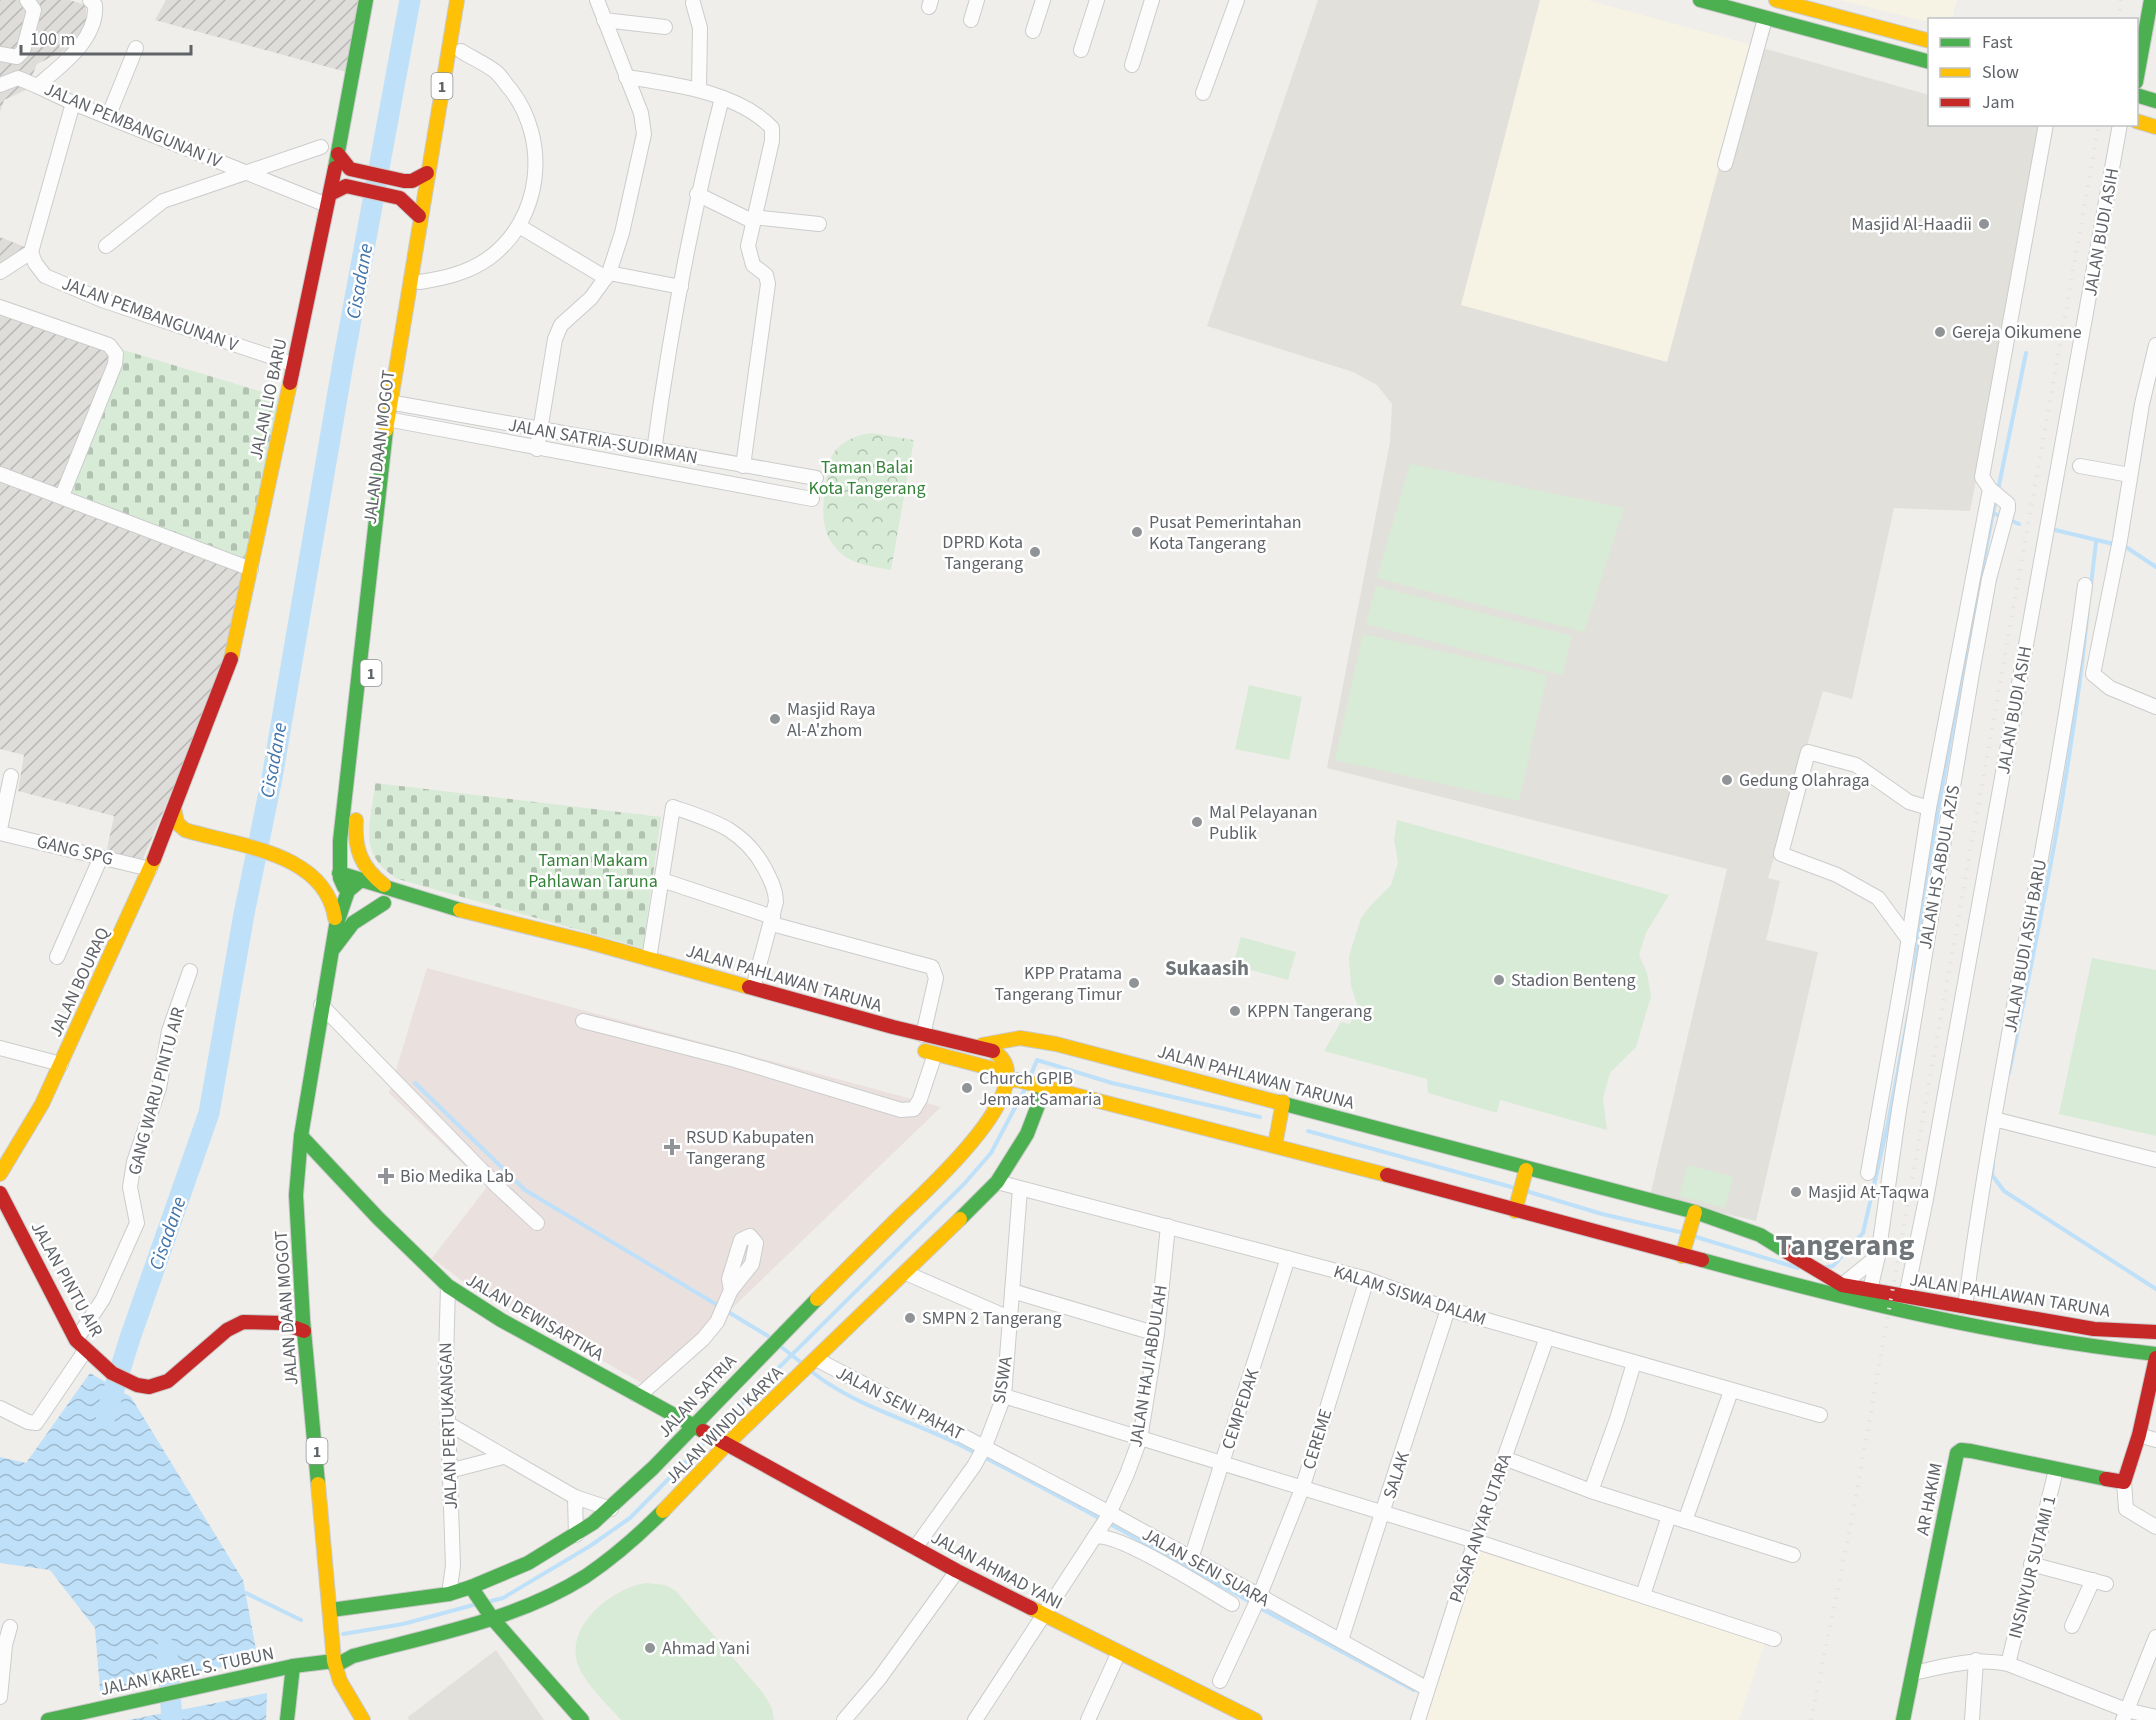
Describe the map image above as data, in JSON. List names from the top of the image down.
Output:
{
  "streets": {
    "main road": [
      "1",
      "JALAN LIO BARU",
      "JALAN DAAN MOGOT",
      "JALAN PAHLAWAN TARUNA",
      "JALAN BOURAQ",
      "JALAN PINTU AIR",
      "JALAN DEWISARTIKA",
      "JALAN SATRIA",
      "JALAN WINDU KARYA",
      "AR HAKIM",
      "JALAN AHMAD YANI",
      "JALAN KAREL S. TUBUN"
    ],
    "street": [
      "JALAN PEMBANGUNAN IV",
      "JALAN BUDI ASIH",
      "JALAN PEMBANGUNAN V",
      "JALAN SATRIA-SUDIRMAN",
      "GANG SPG",
      "JALAN HS ABDUL AZIS",
      "JALAN BUDI ASIH BARU",
      "GANG WARU PINTU AIR",
      "KALAM SISWA DALAM",
      "JALAN HAJI ABDULAH",
      "SISWA",
      "JALAN SENI PAHAT",
      "CEMPEDAK",
      "JALAN PERTUKANGAN",
      "CEREME",
      "SALAK",
      "PASAR ANYAR UTARA",
      "JALAN SENI SUARA",
      "INSINYUR SUTAMI 1"
    ]
  },
  "crossings": [
    ["JALAN PEMBANGUNAN IV", "JALAN LIO BARU"],
    ["JALAN BUDI ASIH", "JALAN PAHLAWAN TARUNA"],
    ["JALAN PEMBANGUNAN V", "JALAN LIO BARU"],
    ["JALAN LIO BARU", "JALAN BOURAQ"],
    ["JALAN SATRIA-SUDIRMAN", "JALAN DAAN MOGOT"],
    ["JALAN DAAN MOGOT", "JALAN PAHLAWAN TARUNA"],
    ["JALAN DAAN MOGOT", "JALAN PINTU AIR"],
    ["JALAN DAAN MOGOT", "JALAN DEWISARTIKA"],
    ["JALAN DAAN MOGOT", "JALAN SATRIA"],
    ["JALAN DAAN MOGOT", "JALAN WINDU KARYA"],
    ["JALAN DAAN MOGOT", "JALAN KAREL S. TUBUN"],
    ["GANG SPG", "JALAN BOURAQ"],
    ["JALAN HS ABDUL AZIS", "JALAN PAHLAWAN TARUNA"],
    ["JALAN BUDI ASIH BARU", "JALAN PAHLAWAN TARUNA"],
    ["JALAN PAHLAWAN TARUNA", "JALAN SATRIA"],
    ["JALAN PAHLAWAN TARUNA", "JALAN WINDU KARYA"],
    ["GANG WARU PINTU AIR", "JALAN PINTU AIR"],
    ["KALAM SISWA DALAM", "JALAN HAJI ABDULAH"],
    ["KALAM SISWA DALAM", "SISWA"],
    ["KALAM SISWA DALAM", "CEMPEDAK"],
    ["KALAM SISWA DALAM", "JALAN WINDU KARYA"],
    ["KALAM SISWA DALAM", "CEREME"],
    ["KALAM SISWA DALAM", "SALAK"],
    ["KALAM SISWA DALAM", "PASAR ANYAR UTARA"],
    ["JALAN DEWISARTIKA", "JALAN SATRIA"],
    ["JALAN DEWISARTIKA", "JALAN WINDU KARYA"],
    ["JALAN DEWISARTIKA", "JALAN PERTUKANGAN"],
    ["JALAN DEWISARTIKA", "JALAN AHMAD YANI"],
    ["JALAN HAJI ABDULAH", "JALAN SENI SUARA"],
    ["JALAN HAJI ABDULAH", "JALAN AHMAD YANI"],
    ["SISWA", "JALAN SENI PAHAT"],
    ["SISWA", "JALAN SENI SUARA"],
    ["SISWA", "JALAN AHMAD YANI"],
    ["JALAN SATRIA", "JALAN PERTUKANGAN"],
    ["JALAN SENI PAHAT", "JALAN WINDU KARYA"],
    ["JALAN SENI PAHAT", "JALAN SENI SUARA"],
    ["CEMPEDAK", "JALAN SENI SUARA"],
    ["JALAN WINDU KARYA", "JALAN AHMAD YANI"],
    ["JALAN WINDU KARYA", "JALAN KAREL S. TUBUN"],
    ["CEREME", "JALAN SENI SUARA"],
    ["SALAK", "JALAN SENI SUARA"],
    ["AR HAKIM", "INSINYUR SUTAMI 1"],
    ["PASAR ANYAR UTARA", "JALAN SENI SUARA"]
  ],
  "districts": ["Sukaasih", "Tangerang"],
  "water": ["Cisadane"],
  "parks": ["Taman Balai Kota Tangerang", "Taman Makam Pahlawan Taruna"],
  "places": {
    "other": [
      "Masjid Al-Haadii",
      "Gereja Oikumene",
      "Pusat Pemerintahan Kota Tangerang",
      "DPRD Kota Tangerang",
      "Masjid Raya Al-A'zhom",
      "Gedung Olahraga",
      "Mal Pelayanan Publik",
      "Stadion Benteng",
      "KPP Pratama Tangerang Timur",
      "KPPN Tangerang",
      "Church GPIB Jemaat Samaria",
      "Masjid At-Taqwa",
      "SMPN 2 Tangerang",
      "Ahmad Yani"
    ],
    "health": ["RSUD Kabupaten Tangerang", "Bio Medika Lab"]
  },
  "legend": ["Fast", "Slow", "Jam"],
  "scale_bar": "100 m"
}
